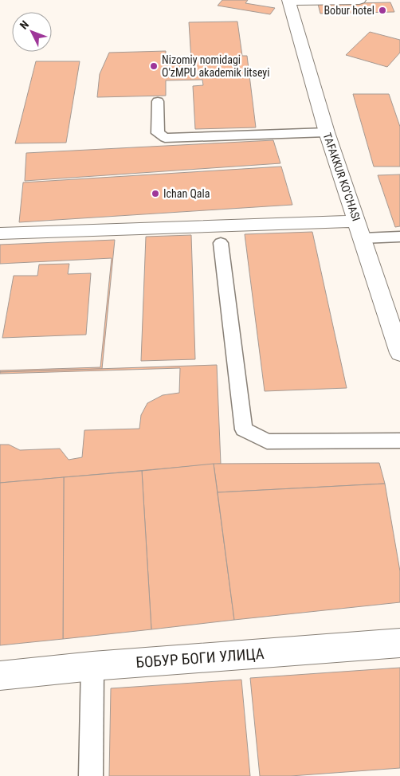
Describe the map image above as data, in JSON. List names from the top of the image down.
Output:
{
  "streets": {
    "street": ["TAFAKKUR KO'CHASI", "БОБУР БОГИ УЛИЦА"]
  },
  "places": ["Bobur hotel", "Nizomiy nomidagi O'zMPU akademik litseyi", "Ichan Qala"],
  "north": "top left"
}
